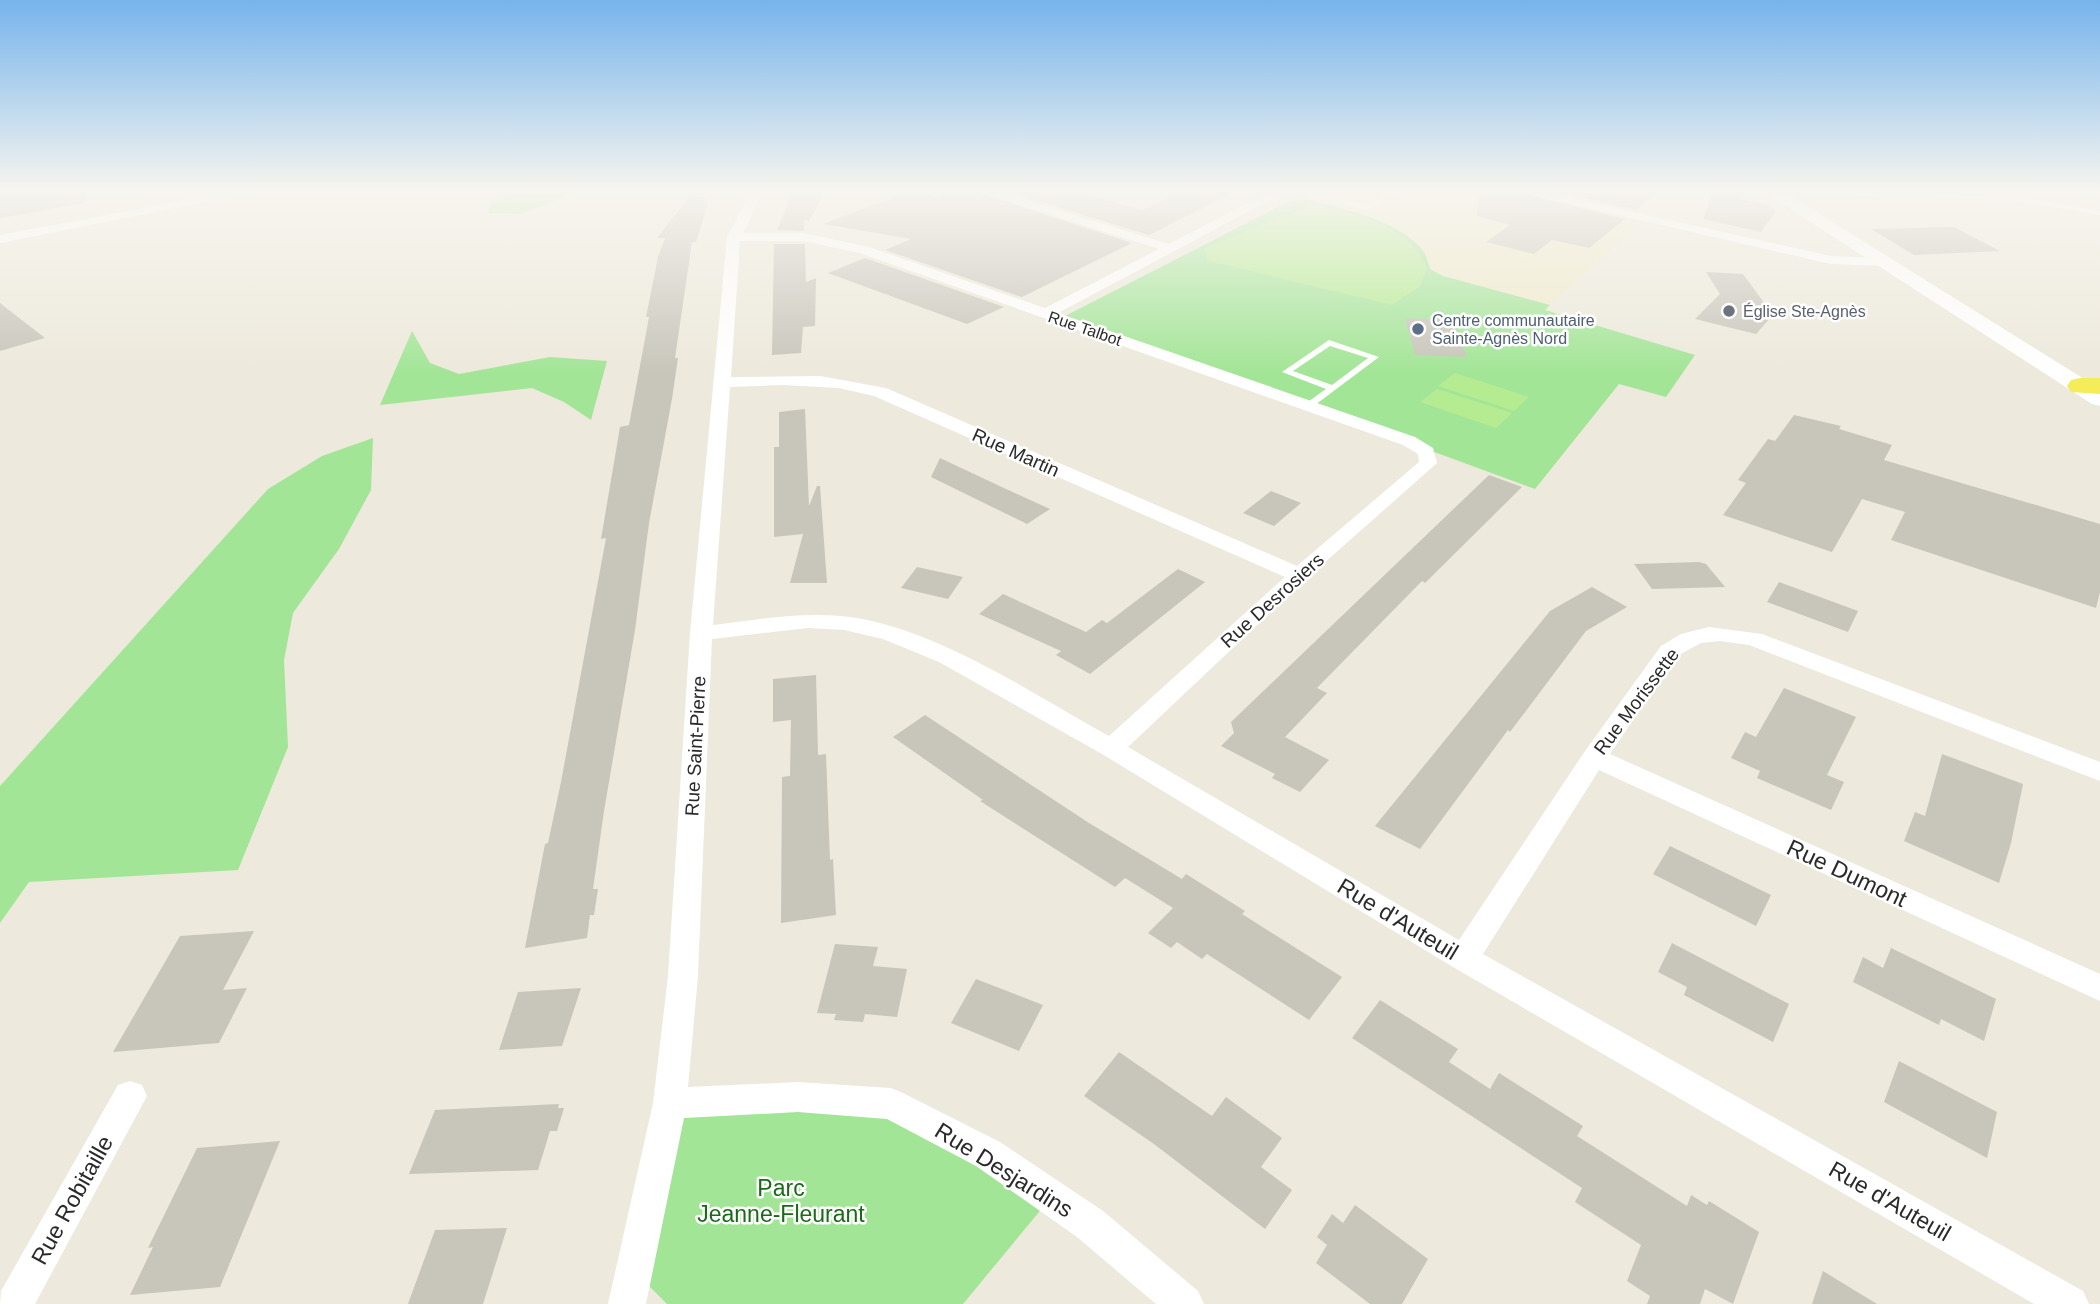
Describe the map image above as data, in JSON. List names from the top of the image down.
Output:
{
  "streets": {
    "street": [
      "Rue Talbot",
      "Rue Martin",
      "Rue Desrosiers",
      "Rue Morissette",
      "Rue Saint-Pierre",
      "Rue Dumont",
      "Rue d'Auteuil",
      "Rue Desjardins",
      "Rue Robitaille"
    ]
  },
  "crossings": [
    ["Rue Talbot", "Rue Desrosiers"],
    ["Rue Martin", "Rue Desrosiers"],
    ["Rue Martin", "Rue Saint-Pierre"],
    ["Rue Desrosiers", "Rue d'Auteuil"],
    ["Rue Morissette", "Rue Dumont"],
    ["Rue Morissette", "Rue d'Auteuil"],
    ["Rue Saint-Pierre", "Rue d'Auteuil"],
    ["Rue Saint-Pierre", "Rue Desjardins"]
  ],
  "parks": ["Parc Jeanne-Fleurant"],
  "places": ["Église Ste-Agnès", "Centre communautaire Sainte-Agnès Nord"]
}
